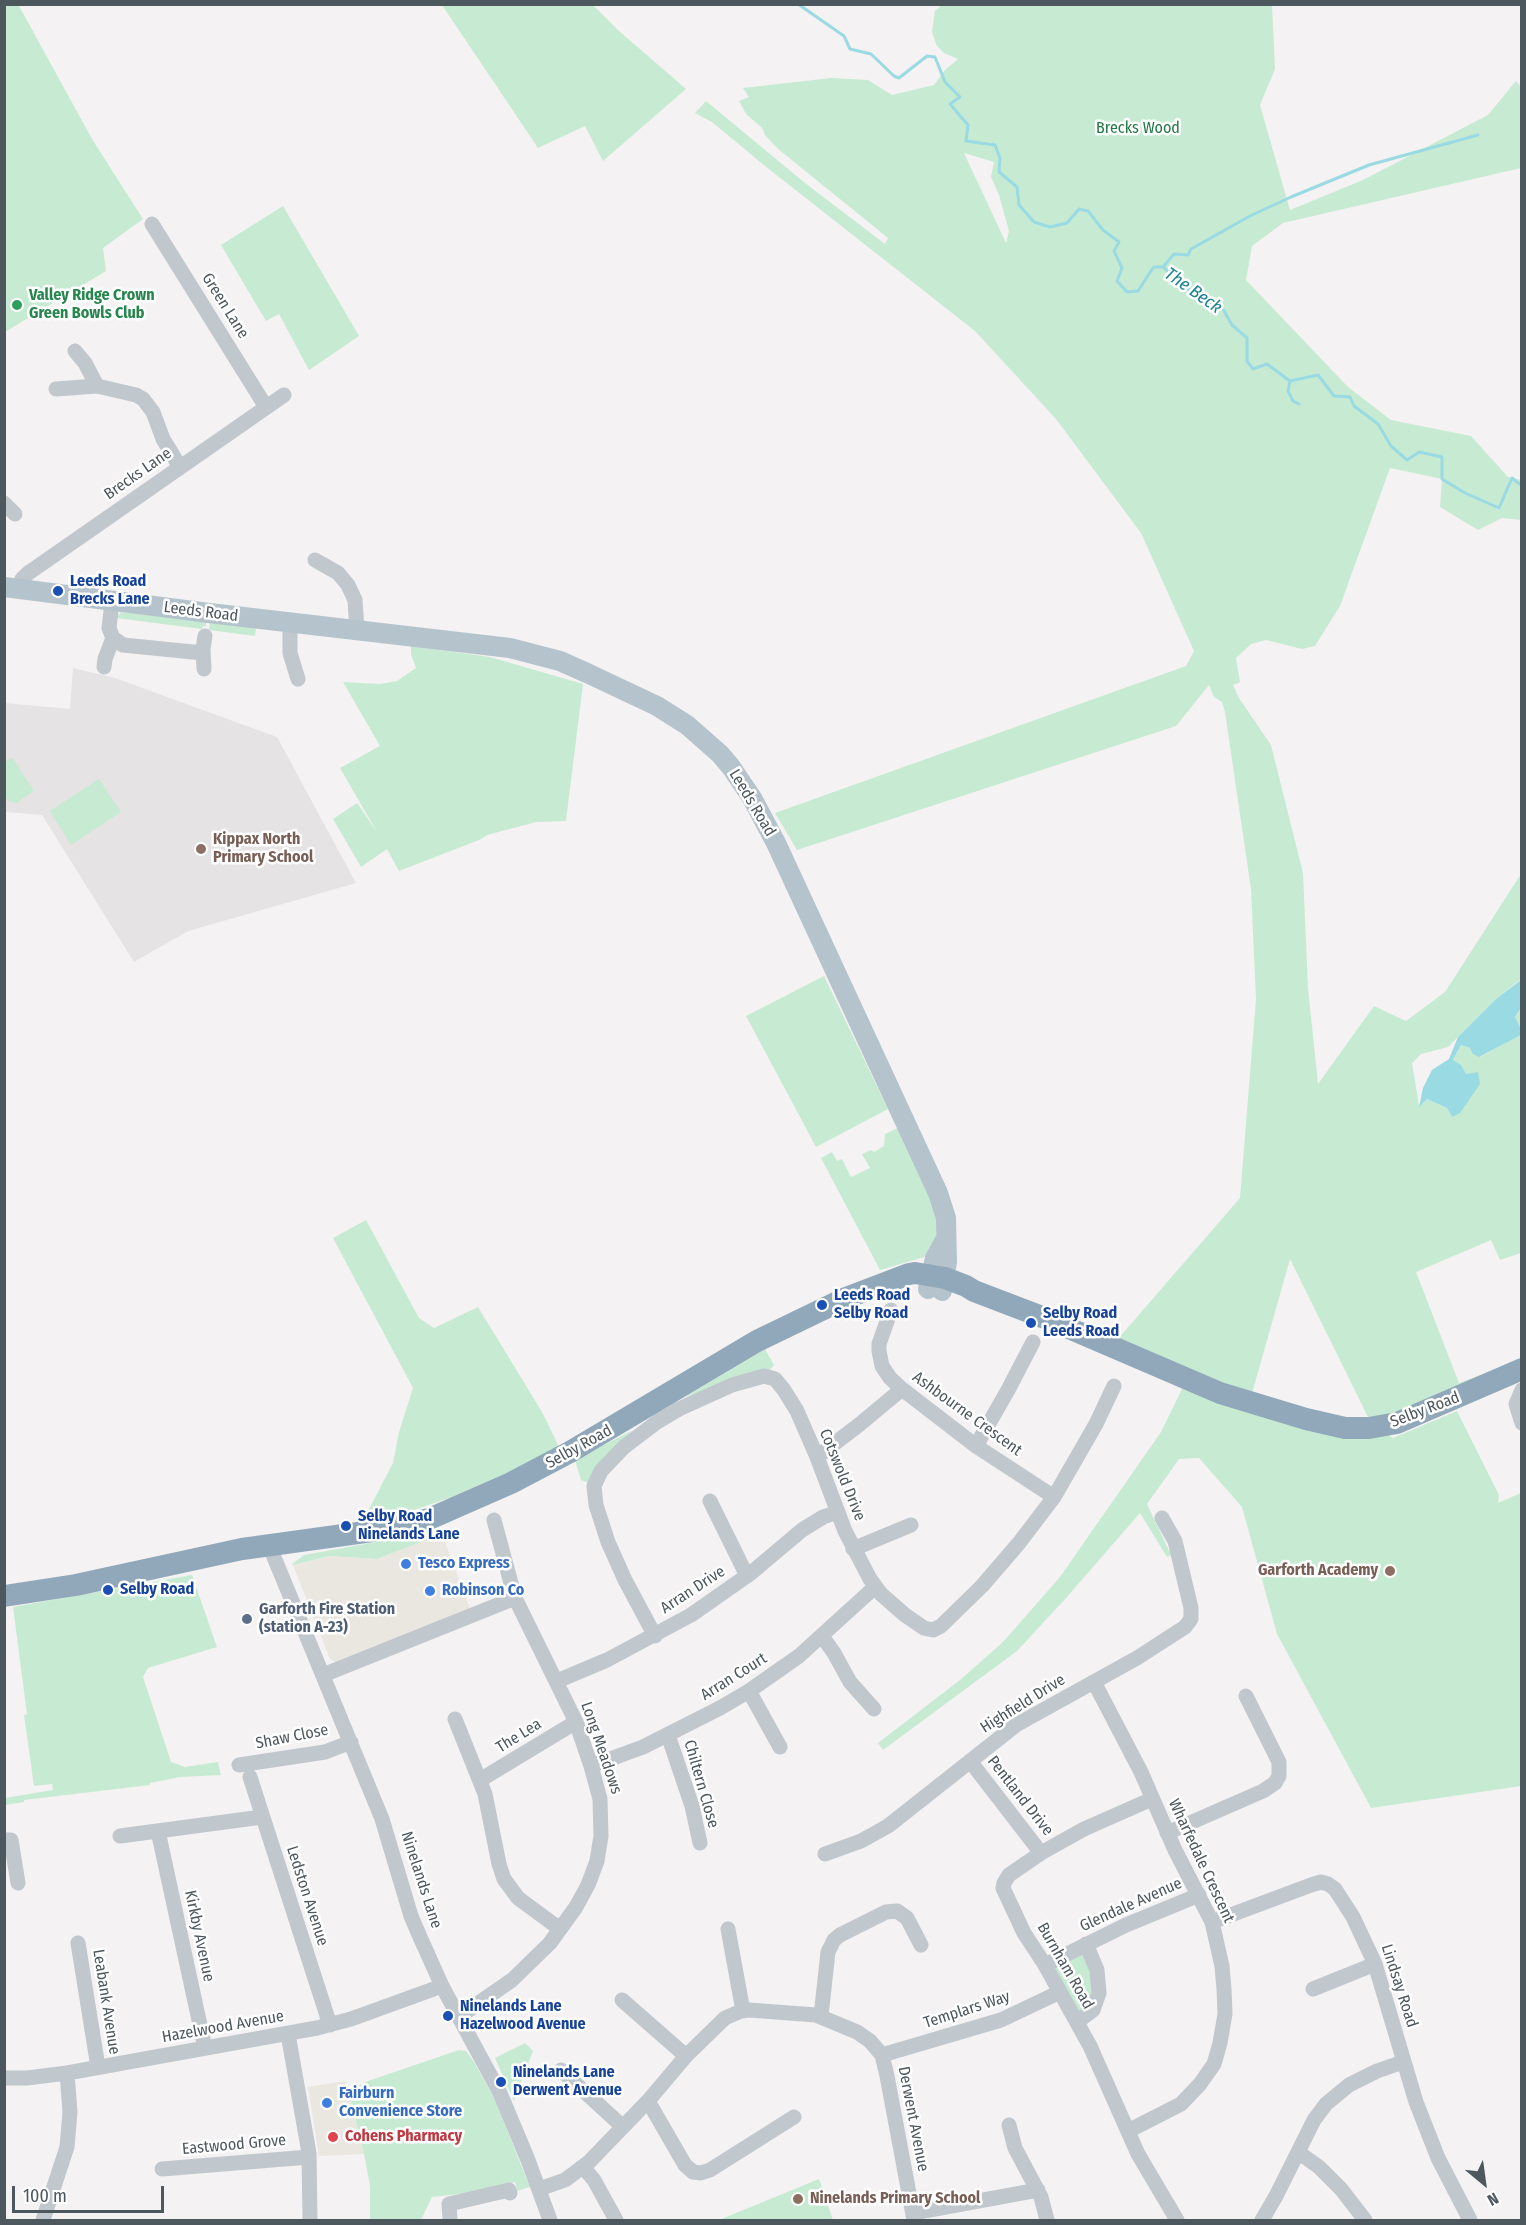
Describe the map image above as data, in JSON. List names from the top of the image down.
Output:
{
  "streets": {
    "highway": ["Selby Road"],
    "main road": ["Leeds Road"],
    "street": [
      "Green Lane",
      "Brecks Lane",
      "Ashbourne Crescent",
      "Cotswold Drive",
      "Arran Drive",
      "Arran Court",
      "Highfield Drive",
      "The Lea",
      "Shaw Close",
      "Long Meadows",
      "Chiltern Close",
      "Pentland Drive",
      "Wharfedale Crescent",
      "Ninelands Lane",
      "Ledston Avenue",
      "Glendale Avenue",
      "Kirkby Avenue",
      "Burnham Road",
      "Lindsay Road",
      "Leabank Avenue",
      "Templars Way",
      "Hazelwood Avenue",
      "Derwent Avenue",
      "Eastwood Grove"
    ]
  },
  "crossings": [
    ["Green Lane", "Brecks Lane"],
    ["Brecks Lane", "Leeds Road"],
    ["Leeds Road", "Selby Road"],
    ["Selby Road", "Ninelands Lane"],
    ["Ashbourne Crescent", "Cotswold Drive"],
    ["Cotswold Drive", "Arran Drive"],
    ["Cotswold Drive", "Arran Court"],
    ["Arran Drive", "Long Meadows"],
    ["Arran Court", "Long Meadows"],
    ["Arran Court", "Chiltern Close"],
    ["Highfield Drive", "Pentland Drive"],
    ["Highfield Drive", "Wharfedale Crescent"],
    ["The Lea", "Long Meadows"],
    ["Shaw Close", "Ninelands Lane"],
    ["Long Meadows", "Ninelands Lane"],
    ["Pentland Drive", "Burnham Road"],
    ["Wharfedale Crescent", "Glendale Avenue"],
    ["Wharfedale Crescent", "Burnham Road"],
    ["Wharfedale Crescent", "Lindsay Road"],
    ["Ninelands Lane", "Hazelwood Avenue"],
    ["Ledston Avenue", "Hazelwood Avenue"],
    ["Glendale Avenue", "Burnham Road"],
    ["Kirkby Avenue", "Hazelwood Avenue"],
    ["Burnham Road", "Templars Way"],
    ["Leabank Avenue", "Hazelwood Avenue"],
    ["Templars Way", "Derwent Avenue"]
  ],
  "water": ["The Beck"],
  "parks": ["Brecks Wood"],
  "places": [
    "Valley Ridge Crown Green Bowls Club",
    "Leeds Road Brecks Lane",
    "Kippax North Primary School",
    "Leeds Road Selby Road",
    "Selby Road Leeds Road",
    "Selby Road Ninelands Lane",
    "Tesco Express",
    "Garforth Academy",
    "Selby Road",
    "Robinson Co",
    "Garforth Fire Station (station A-23)",
    "Ninelands Lane Hazelwood Avenue",
    "Ninelands Lane Derwent Avenue",
    "Fairburn Convenience Store",
    "Cohens Pharmacy",
    "Ninelands Primary School"
  ],
  "scale_bar": "100 m",
  "north": "bottom right"
}
